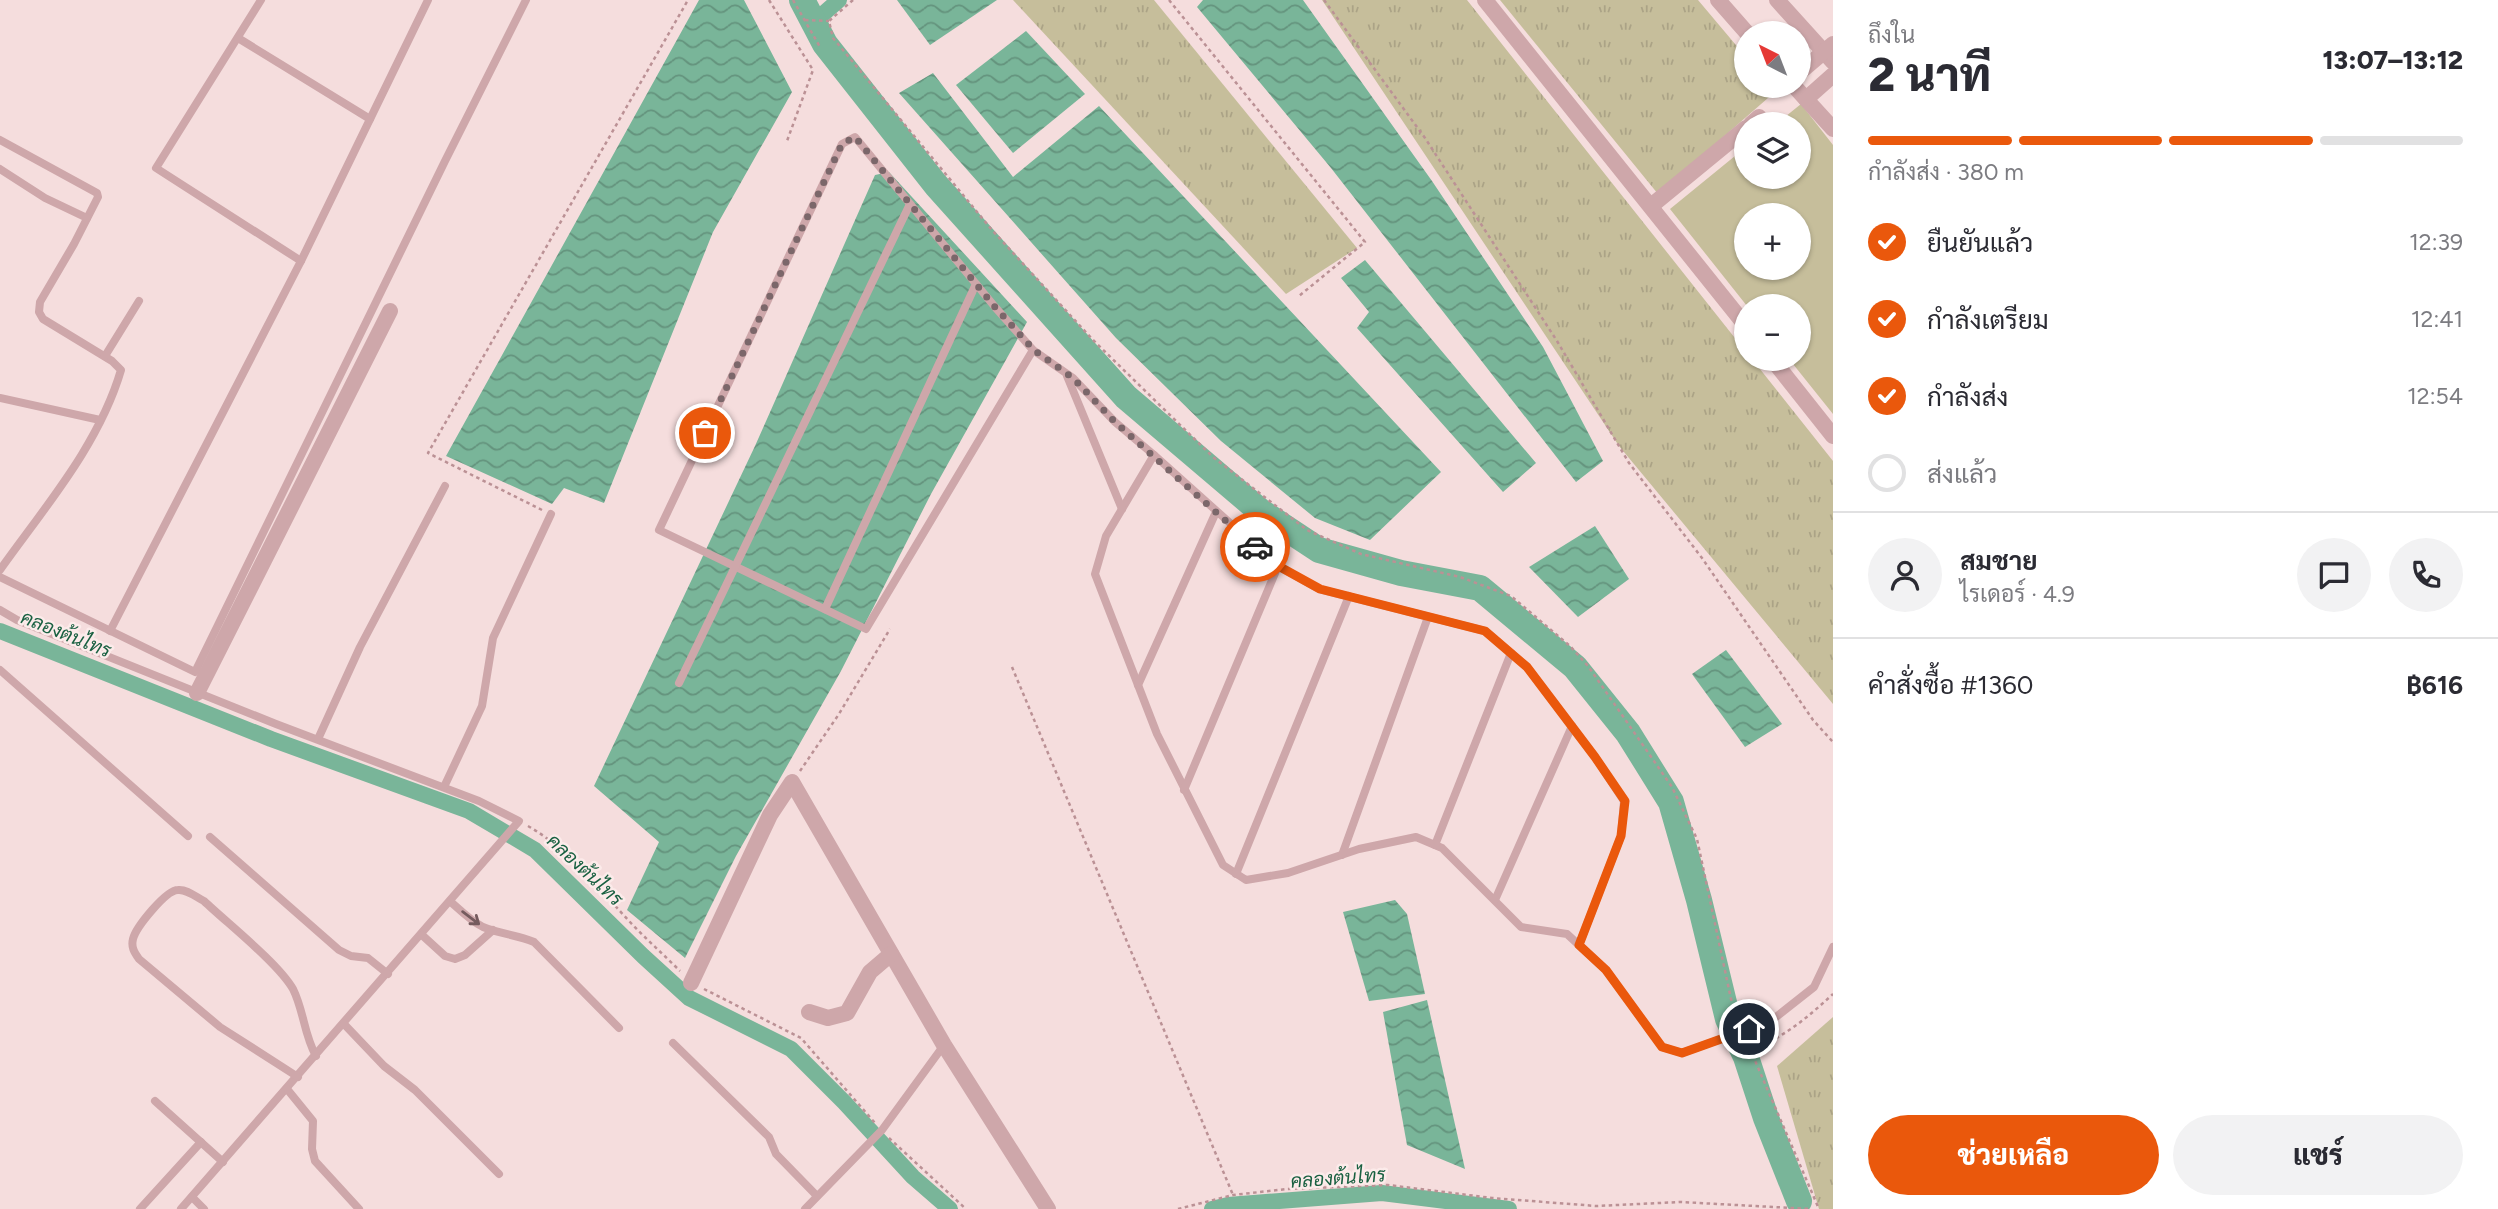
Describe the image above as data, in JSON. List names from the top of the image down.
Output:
{
  "water": ["คลองต้นไทร"],
  "north": "top left",
  "page": {
    "heading": ["2 นาที", "ถึงใน", "13:07–13:12"],
    "panel": [
      "สมชาย",
      "ไรเดอร์ · 4.9",
      "คำสั่งซื้อ #1360",
      "฿616"
    ],
    "map_buttons": ["+", "−"],
    "bar": "กำลังส่ง · 380 m",
    "list": [
      ["ยืนยันแล้ว", "12:39"],
      ["กำลังเตรียม", "12:41"],
      ["กำลังส่ง", "12:54"],
      "ส่งแล้ว"
    ],
    "buttons": ["ช่วยเหลือ", "แชร์"]
  }
}
